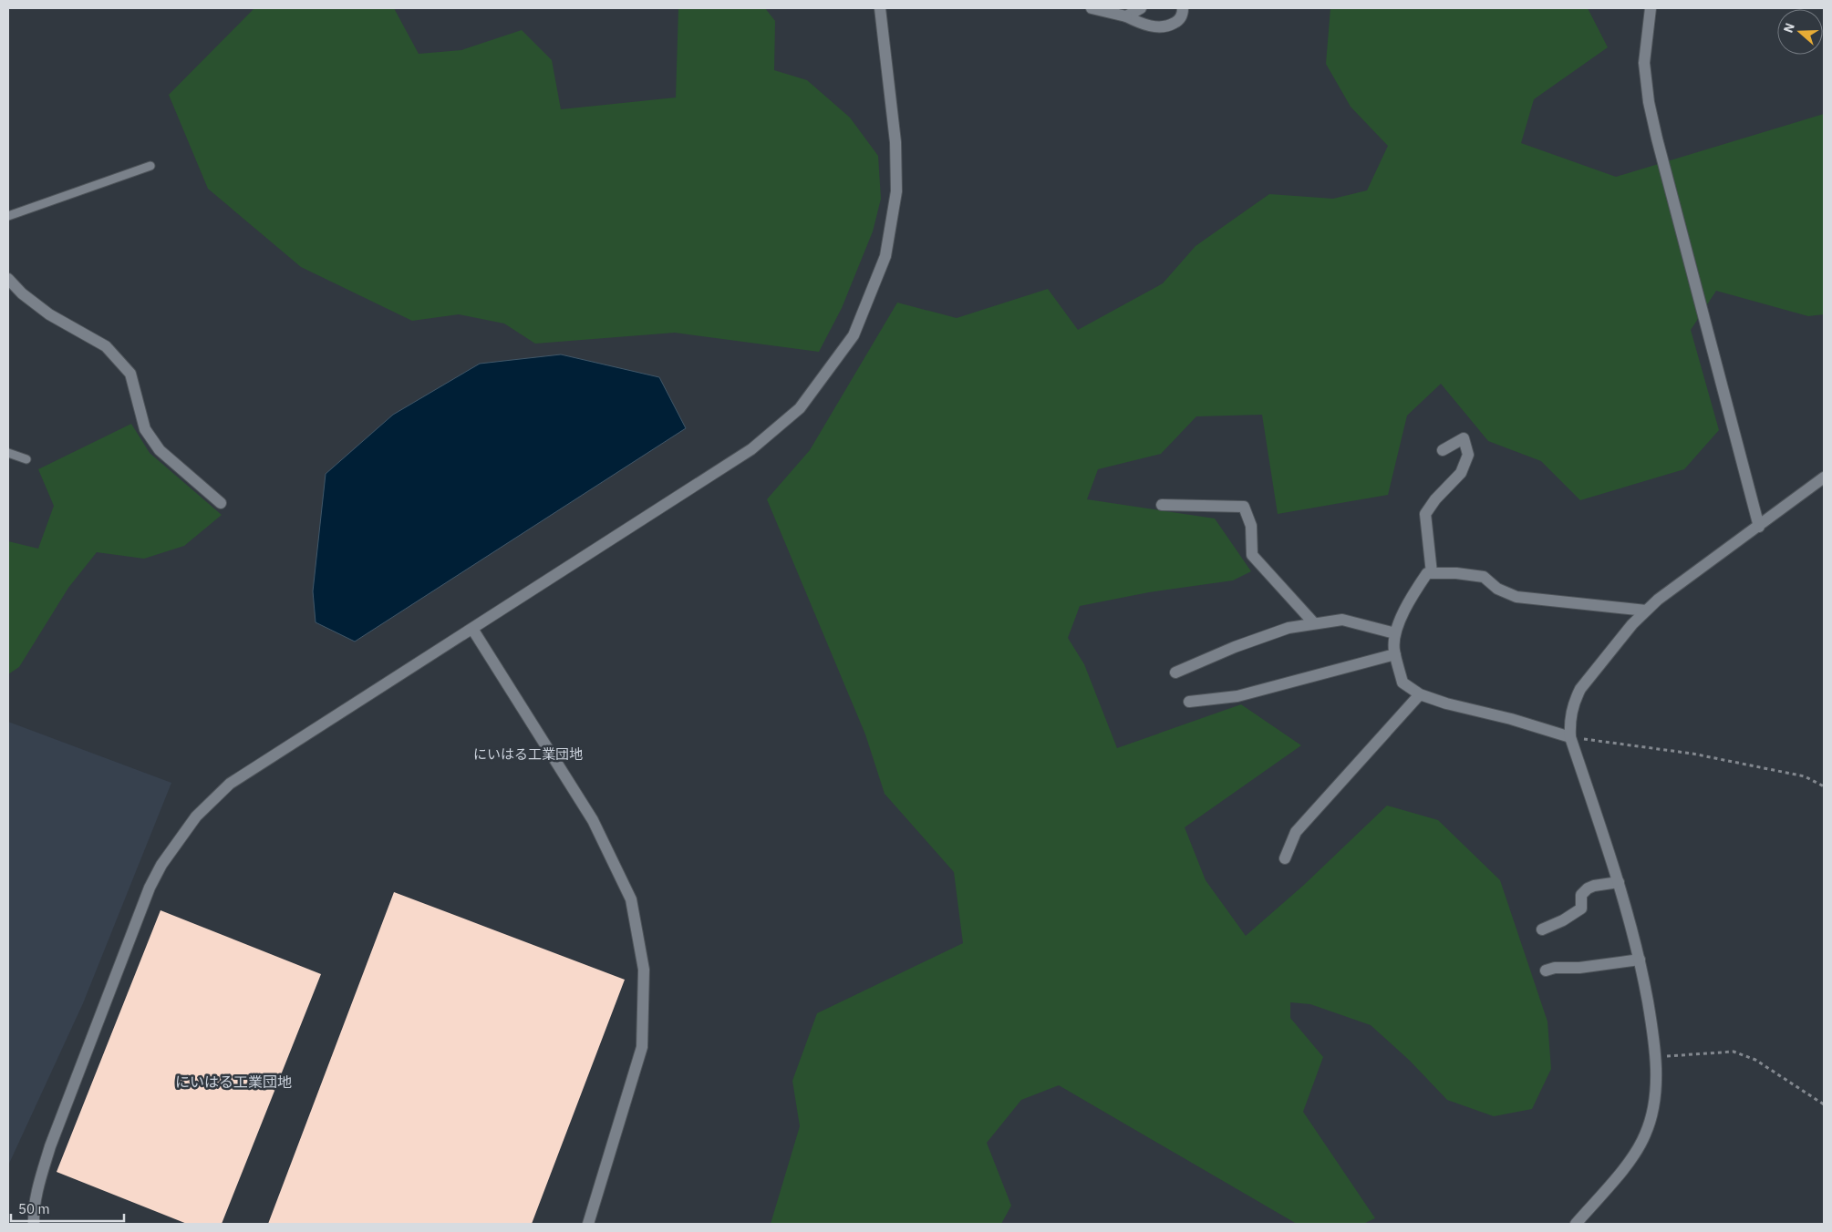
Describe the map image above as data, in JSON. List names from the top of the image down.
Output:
{
  "districts": ["にいはる工業団地", "にいはる工業団地"],
  "scale_bar": "50 m",
  "north": "left"
}
